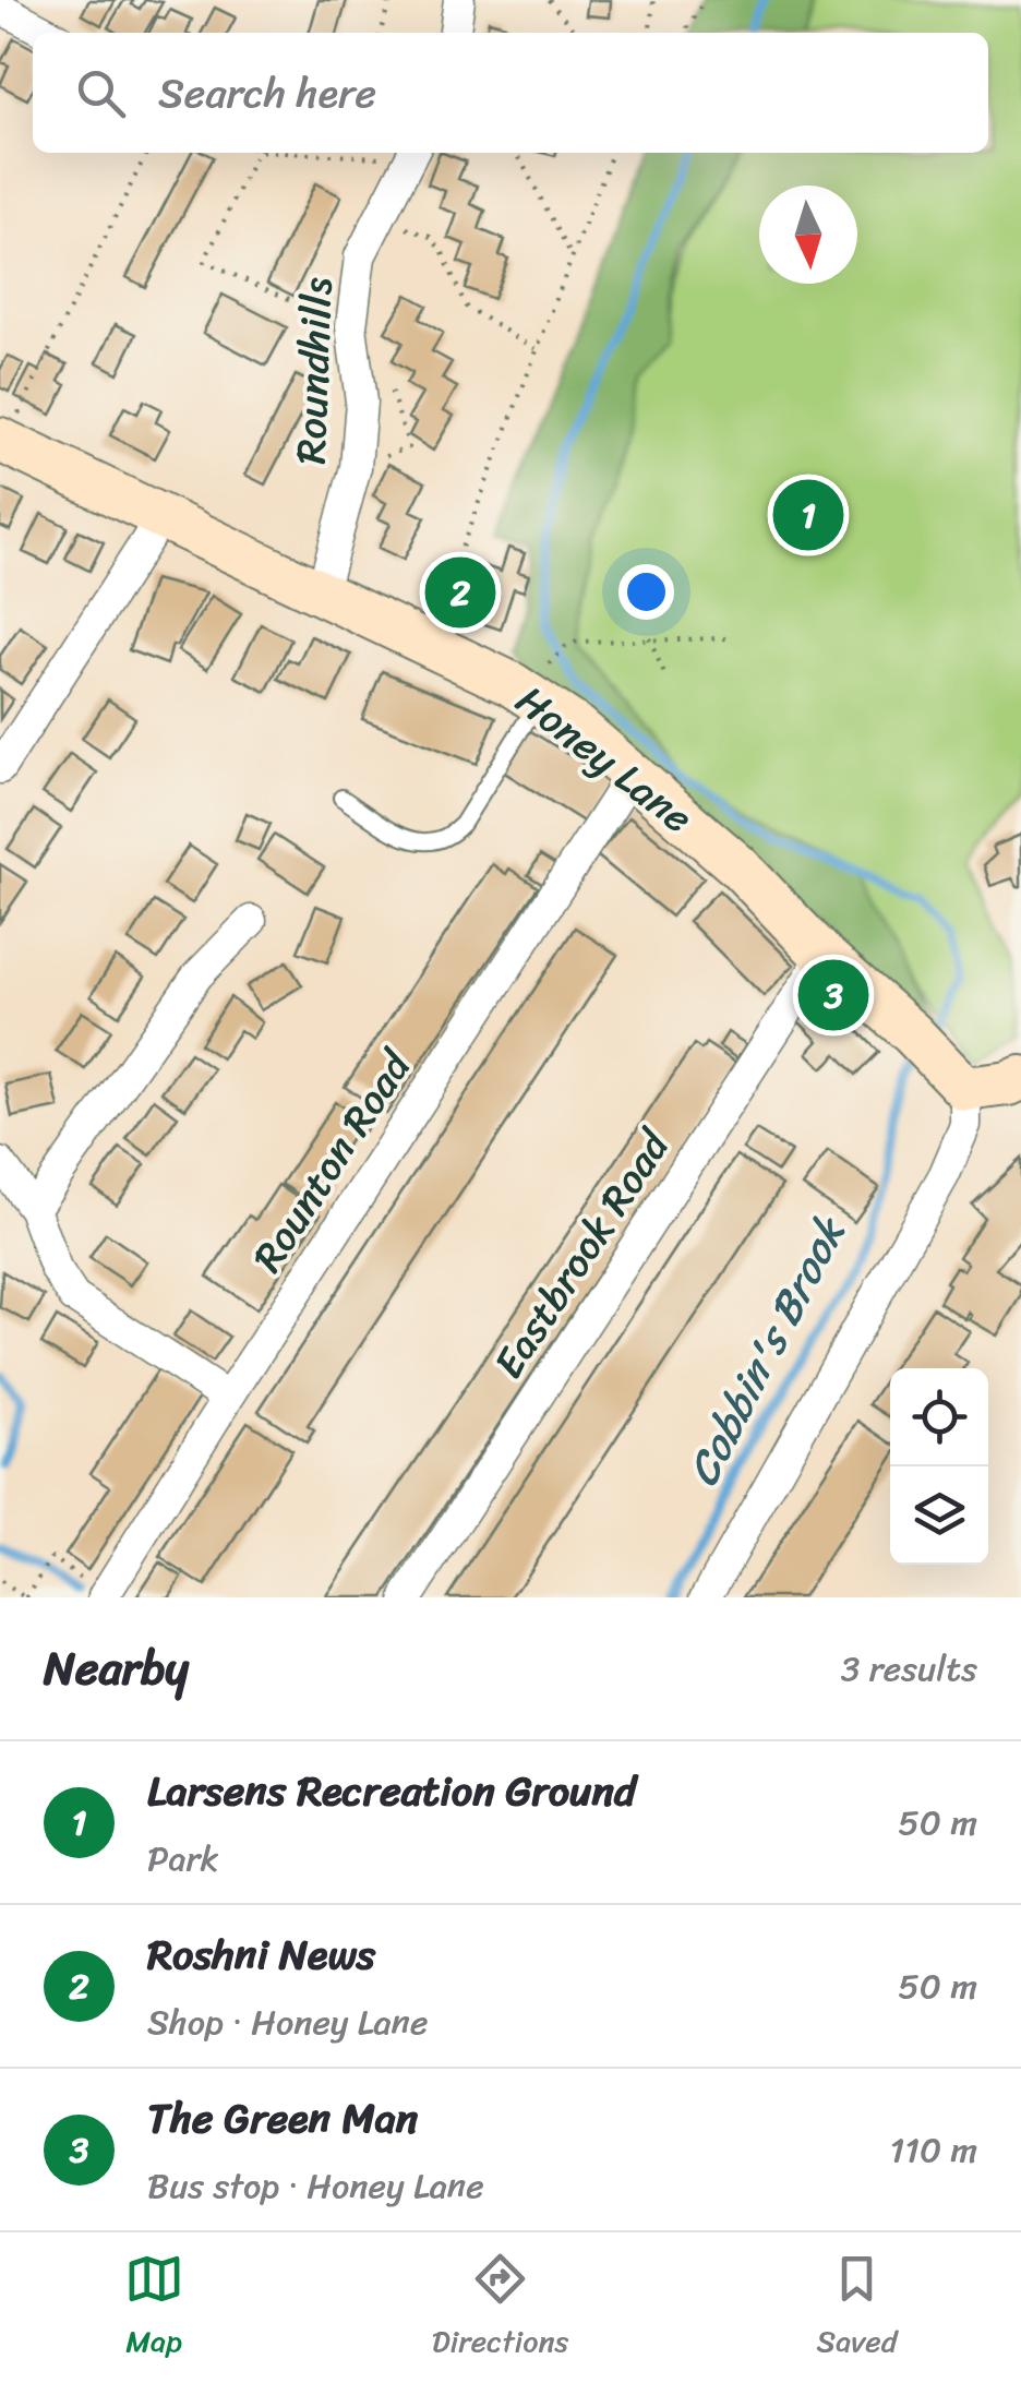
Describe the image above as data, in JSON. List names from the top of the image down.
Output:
{
  "streets": {
    "street": [
      "Roundhills",
      "Honey Lane",
      "Rounton Road",
      "Eastbrook Road"
    ]
  },
  "crossings": [
    ["Roundhills", "Honey Lane"],
    ["Honey Lane", "Rounton Road"],
    ["Honey Lane", "Eastbrook Road"]
  ],
  "water": ["Cobbin's Brook"],
  "north": "bottom",
  "page": {
    "search": "Search here",
    "pins": ["1", "2", "3"],
    "heading": ["Nearby", "3 results"],
    "list": [
      {
        "mark": "1",
        "name": "Larsens Recreation Ground",
        "note": "Park",
        "value": "50 m"
      },
      {
        "mark": "2",
        "name": "Roshni News",
        "note": "Shop · Honey Lane",
        "value": "50 m"
      },
      {
        "mark": "3",
        "name": "The Green Man",
        "note": "Bus stop · Honey Lane",
        "value": "110 m"
      }
    ],
    "nav": ["Map", "Directions", "Saved"]
  }
}
